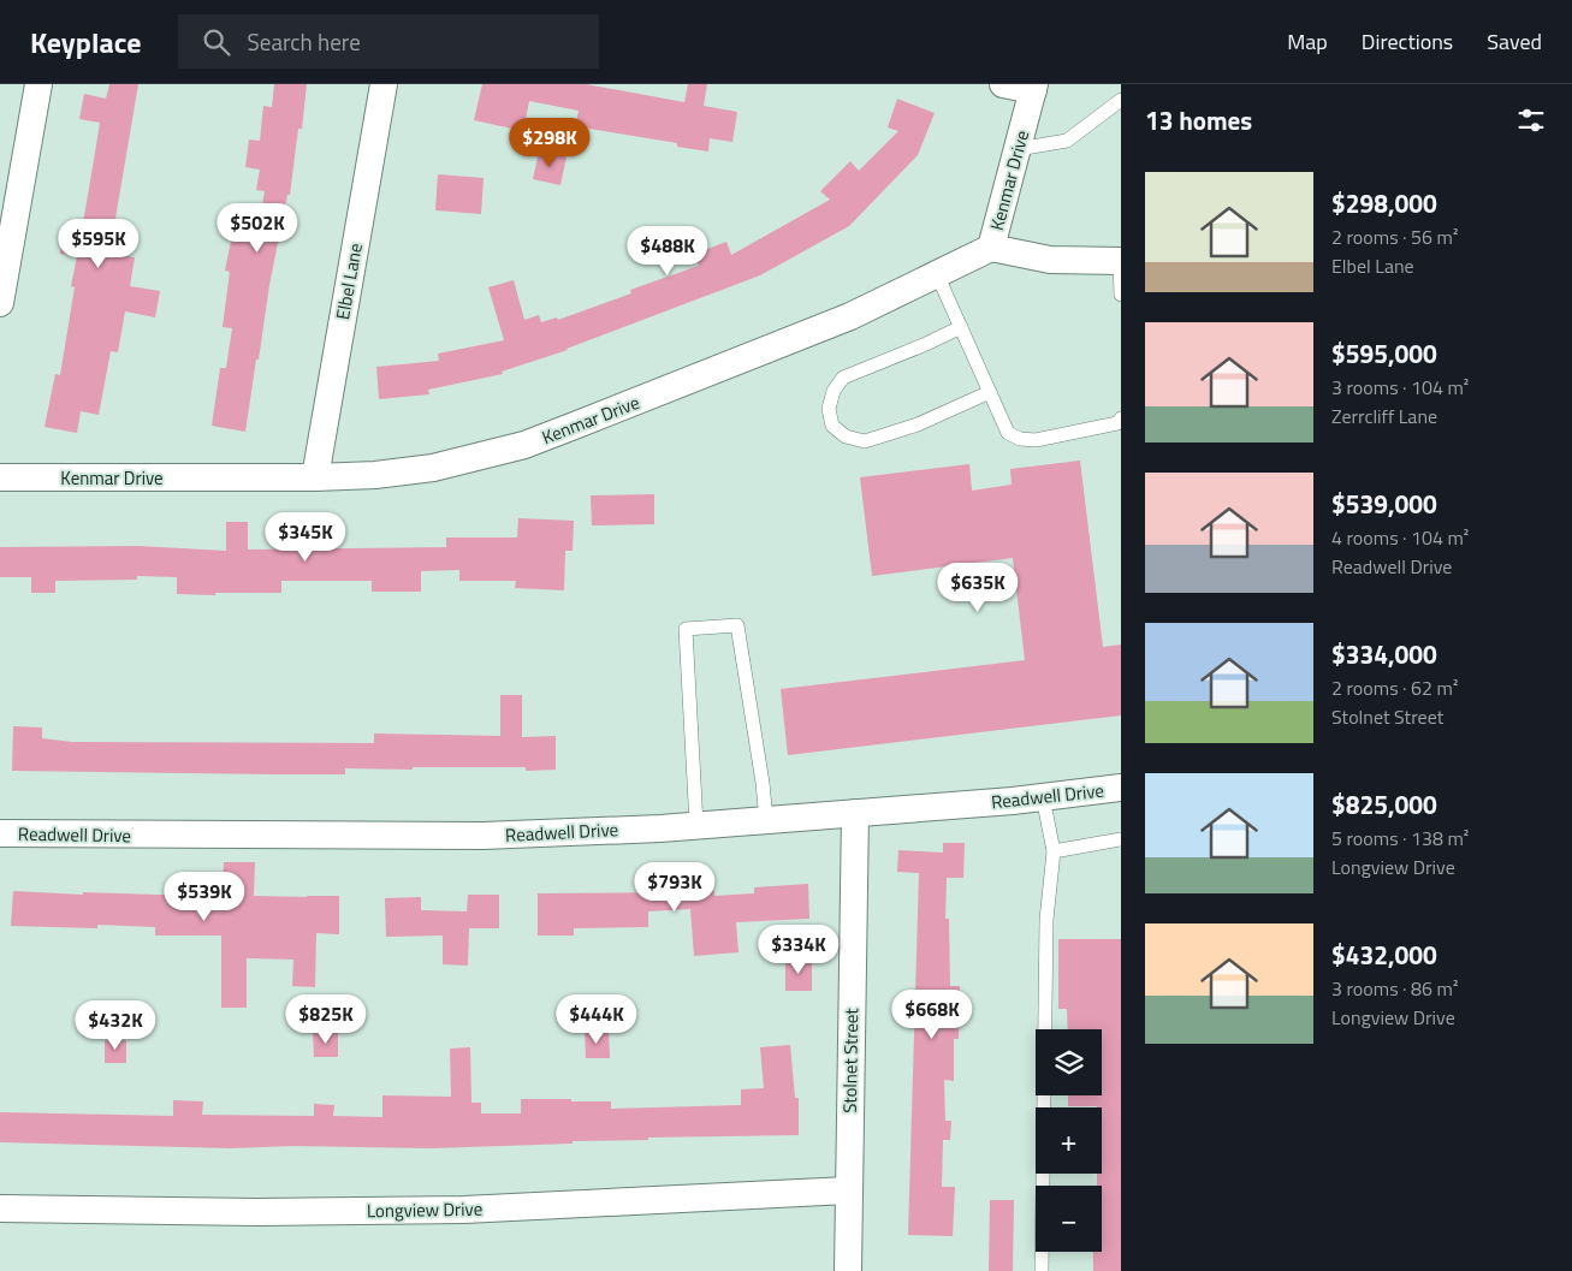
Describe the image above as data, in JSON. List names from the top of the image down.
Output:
{
  "streets": {
    "street": [
      "Kenmar Drive",
      "Elbel Lane",
      "Readwell Drive",
      "Stolnet Street",
      "Longview Drive"
    ]
  },
  "crossings": [
    ["Kenmar Drive", "Elbel Lane"],
    ["Readwell Drive", "Stolnet Street"],
    ["Stolnet Street", "Longview Drive"]
  ],
  "page": {
    "header": "Keyplace",
    "search": "Search here",
    "nav": ["Map", "Directions", "Saved"],
    "heading": "13 homes",
    "price": [
      "$298K",
      "$502K",
      "$595K",
      "$488K",
      "$345K",
      "$635K",
      "$793K",
      "$539K",
      "$334K",
      "$668K",
      "$825K",
      "$444K",
      "$432K"
    ],
    "list": [
      {
        "name": "$298,000",
        "note": "2 rooms · 56 m² · Elbel Lane"
      },
      {
        "name": "$595,000",
        "note": "3 rooms · 104 m² · Zerrcliff Lane"
      },
      {
        "name": "$539,000",
        "note": "4 rooms · 104 m² · Readwell Drive"
      },
      {
        "name": "$334,000",
        "note": "2 rooms · 62 m² · Stolnet Street"
      },
      {
        "name": "$825,000",
        "note": "5 rooms · 138 m² · Longview Drive"
      },
      {
        "name": "$432,000",
        "note": "3 rooms · 86 m² · Longview Drive"
      }
    ],
    "map_buttons": ["+", "−"]
  }
}
